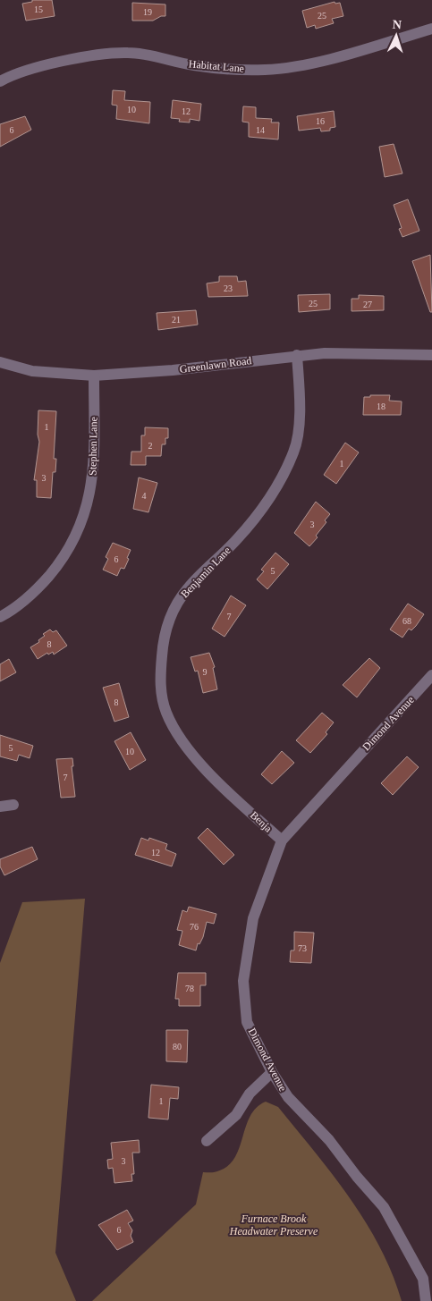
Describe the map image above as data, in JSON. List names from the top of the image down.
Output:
{
  "streets": {
    "street": [
      "Habitat Lane",
      "Greenlawn Road",
      "Stephen Lane",
      "Benjamin Lane",
      "Dimond Avenue",
      "Benja"
    ]
  },
  "crossings": [
    ["Greenlawn Road", "Stephen Lane"],
    ["Greenlawn Road", "Benjamin Lane"],
    ["Benjamin Lane", "Benja"],
    ["Dimond Avenue", "Benja"]
  ],
  "parks": ["Furnace Brook Headwater Preserve"],
  "house_numbers": [
    "15",
    "19",
    "25",
    "10",
    "12",
    "16",
    "6",
    "14",
    "23",
    "25",
    "27",
    "21",
    "18",
    "1",
    "2",
    "1",
    "3",
    "4",
    "3",
    "6",
    "5",
    "7",
    "68",
    "8",
    "9",
    "8",
    "5",
    "10",
    "7",
    "12",
    "76",
    "73",
    "78",
    "80",
    "1",
    "3",
    "6"
  ],
  "north": "top"
}
